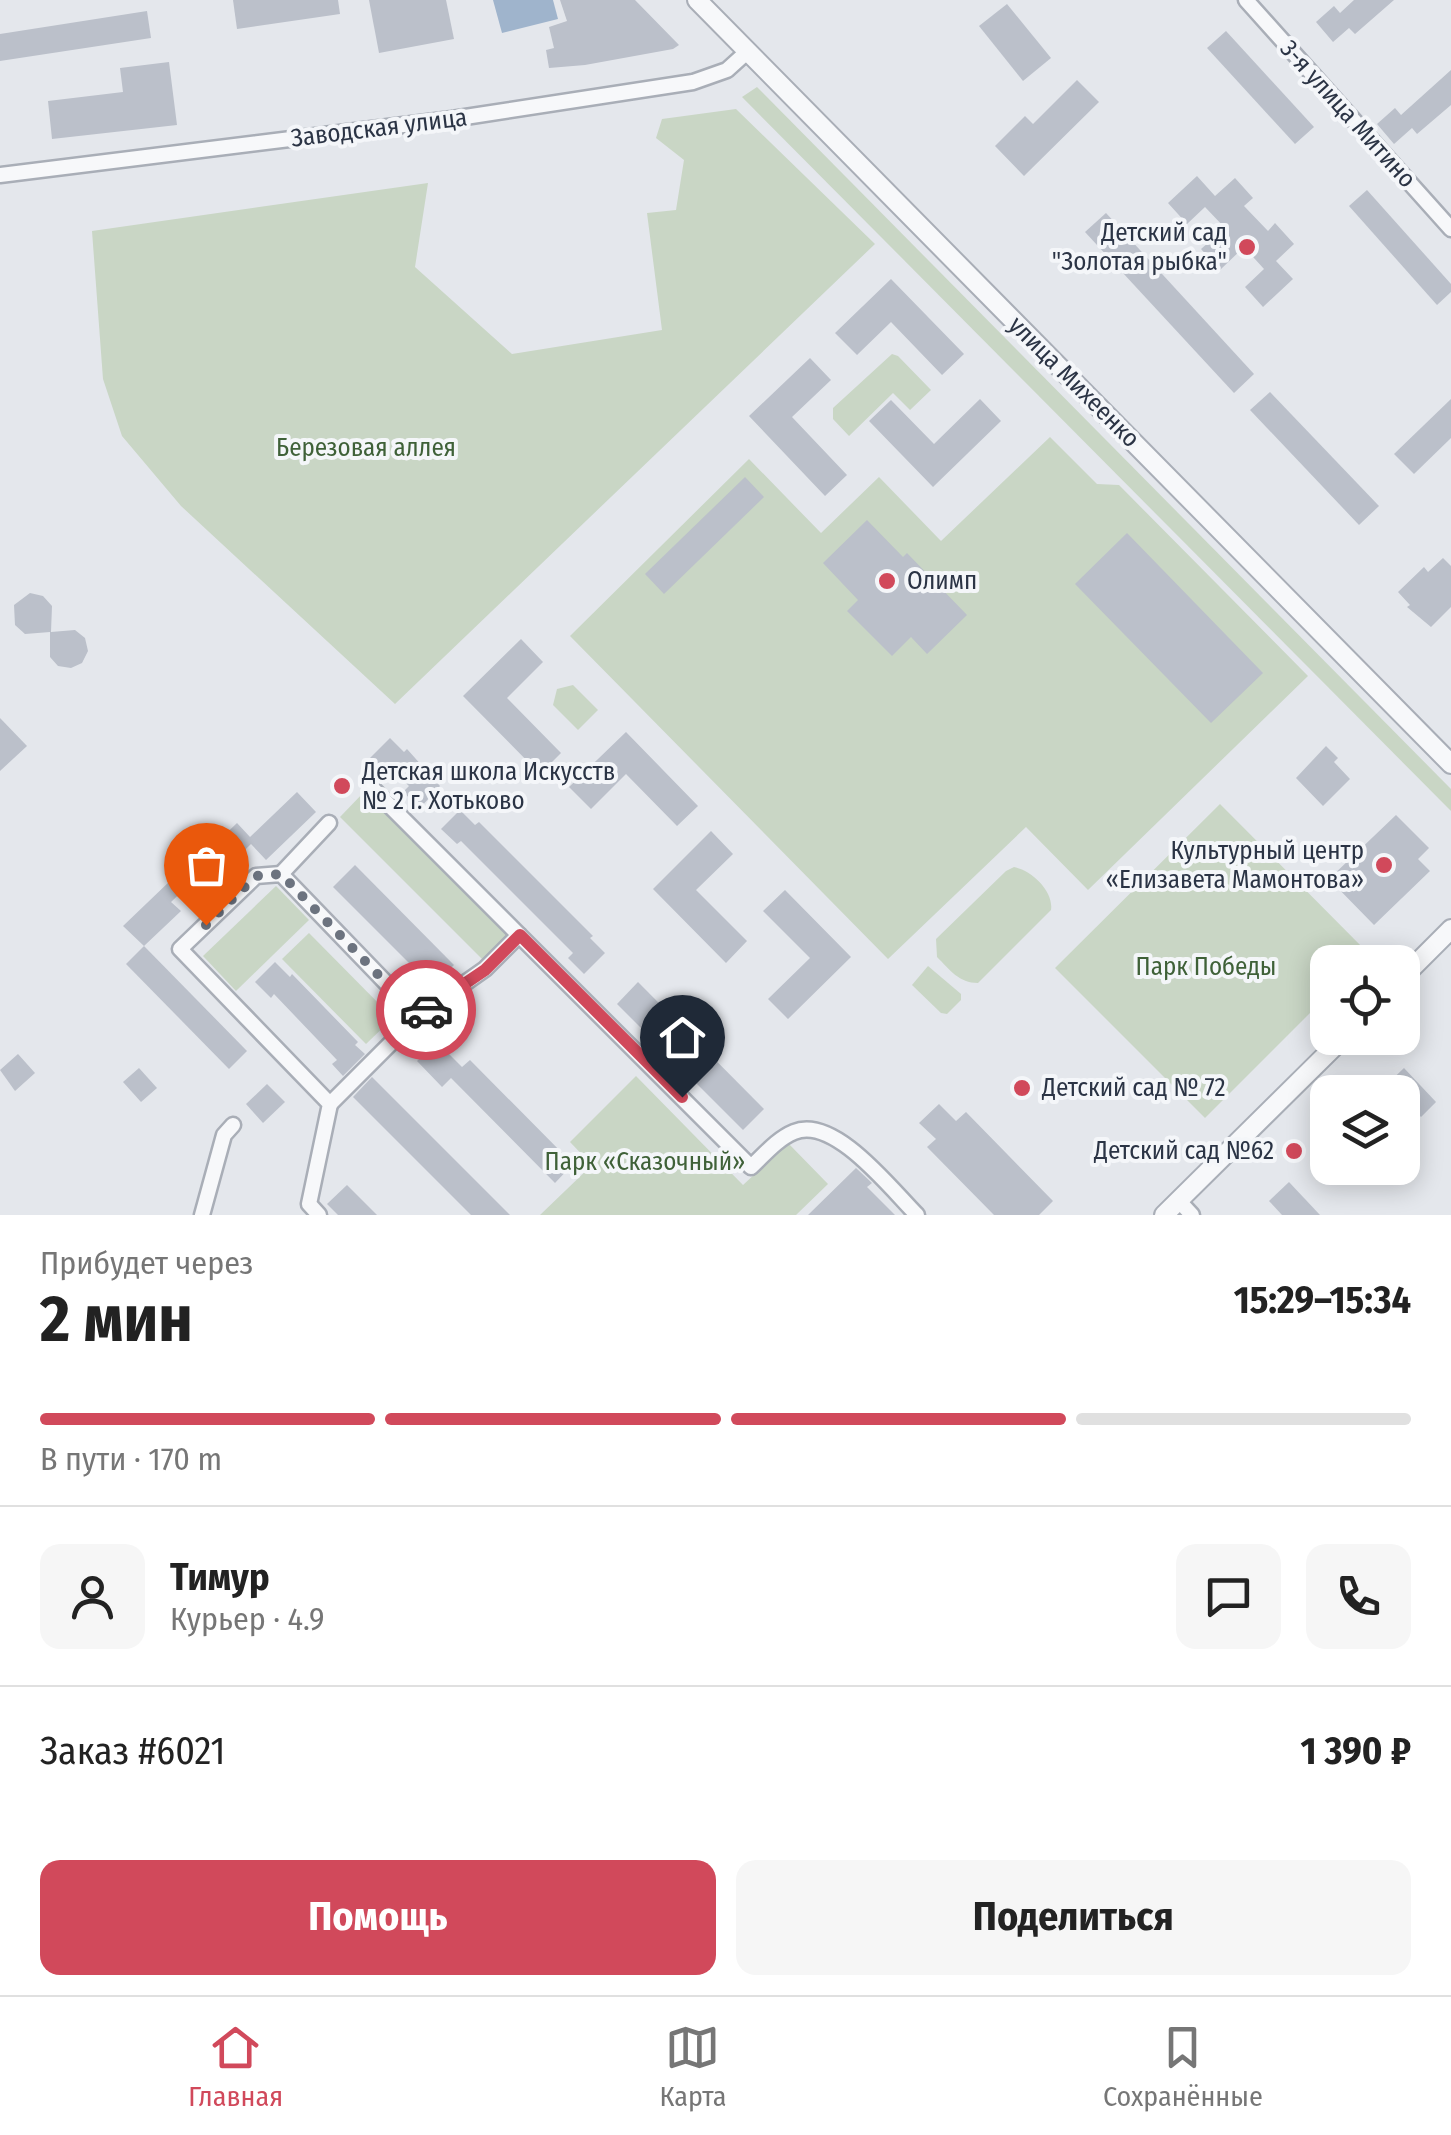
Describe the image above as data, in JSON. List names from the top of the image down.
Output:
{
  "streets": {
    "street": ["3-я улица Митино", "Заводская улица", "улица Михеенко"]
  },
  "crossings": [
    ["Заводская улица", "улица Михеенко"]
  ],
  "parks": ["Березовая аллея", "Парк Победы", "Парк «Сказочный»"],
  "places": [
    "Детский сад \"Золотая рыбка\"",
    "Олимп",
    "Детская школа Искусств № 2 г. Хотьково",
    "Культурный центр «Елизавета Мамонтова»",
    "Детский сад № 72",
    "Детский сад №62"
  ],
  "page": {
    "heading": ["2 мин", "Прибудет через", "15:29–15:34"],
    "panel": [
      "Тимур",
      "Курьер · 4.9",
      "Заказ #6021",
      "1 390 ₽"
    ],
    "bar": "В пути · 170 m",
    "buttons": ["Помощь", "Поделиться"],
    "tabs": ["Главная", "Карта", "Сохранённые"]
  }
}
